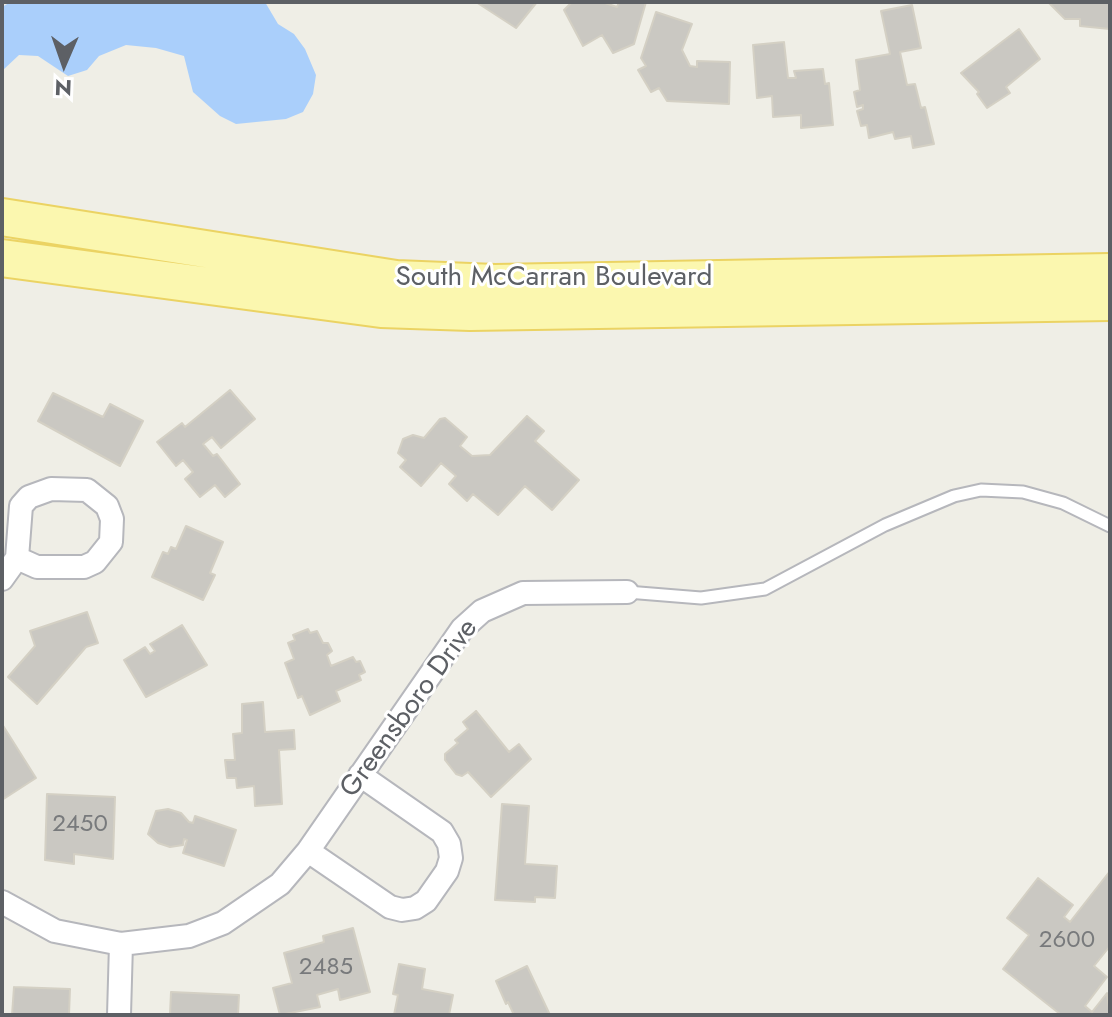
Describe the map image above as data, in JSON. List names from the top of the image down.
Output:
{
  "streets": {
    "main road": ["South McCarran Boulevard"],
    "street": ["Greensboro Drive"]
  },
  "house_numbers": ["2450", "2600", "2485"],
  "north": "bottom"
}
